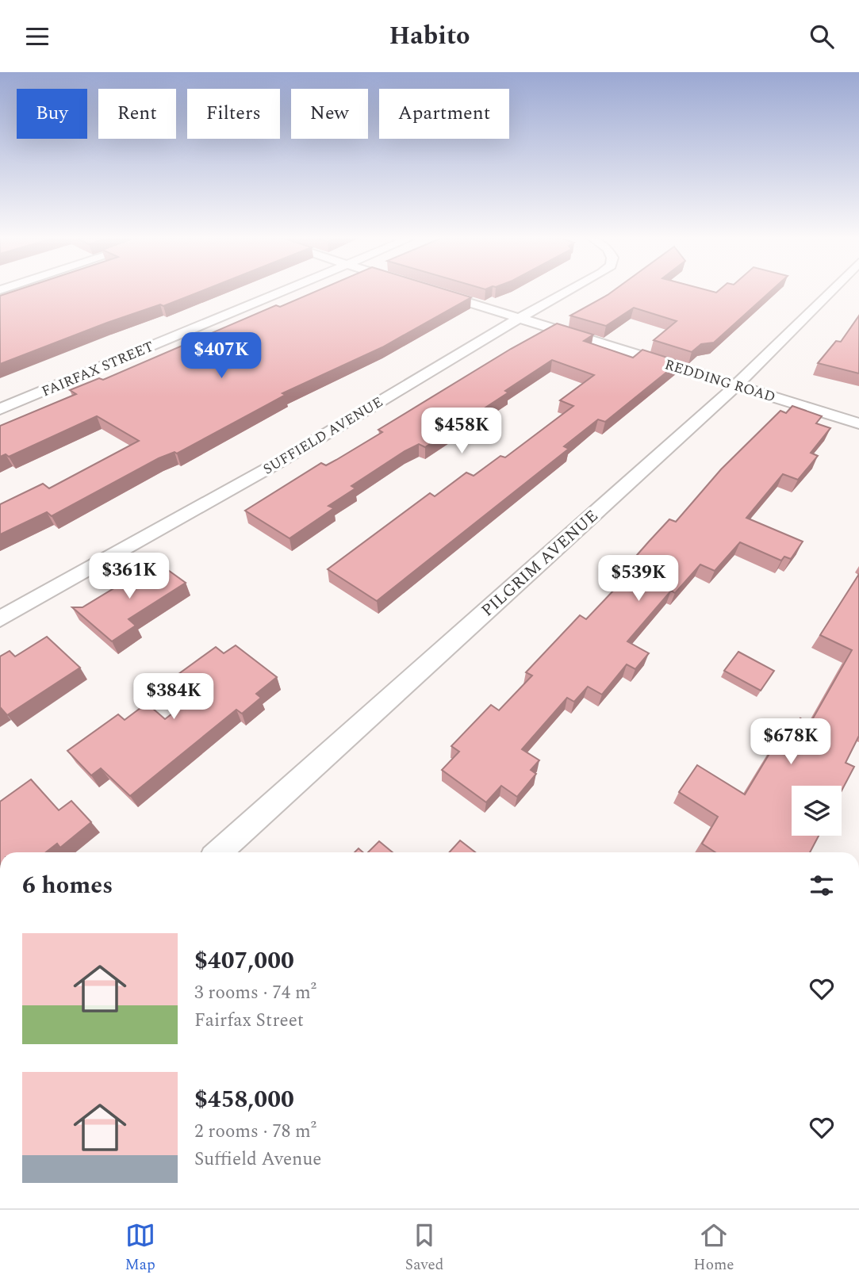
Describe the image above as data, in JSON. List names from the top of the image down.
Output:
{
  "streets": {
    "street": [
      "FAIRFAX STREET",
      "REDDING ROAD",
      "SUFFIELD AVENUE",
      "PILGRIM AVENUE"
    ]
  },
  "crossings": [
    ["REDDING ROAD", "SUFFIELD AVENUE"],
    ["REDDING ROAD", "PILGRIM AVENUE"]
  ],
  "page": {
    "header": "Habito",
    "chip": [
      "Buy",
      "Rent",
      "Filters",
      "New",
      "Apartment"
    ],
    "price": [
      "$407K",
      "$458K",
      "$361K",
      "$539K",
      "$384K",
      "$678K"
    ],
    "heading": "6 homes",
    "list": [
      {
        "name": "$407,000",
        "note": "3 rooms · 74 m² · Fairfax Street"
      },
      {
        "name": "$458,000",
        "note": "2 rooms · 78 m² · Suffield Avenue"
      }
    ],
    "tabs": ["Map", "Saved", "Home"]
  }
}
